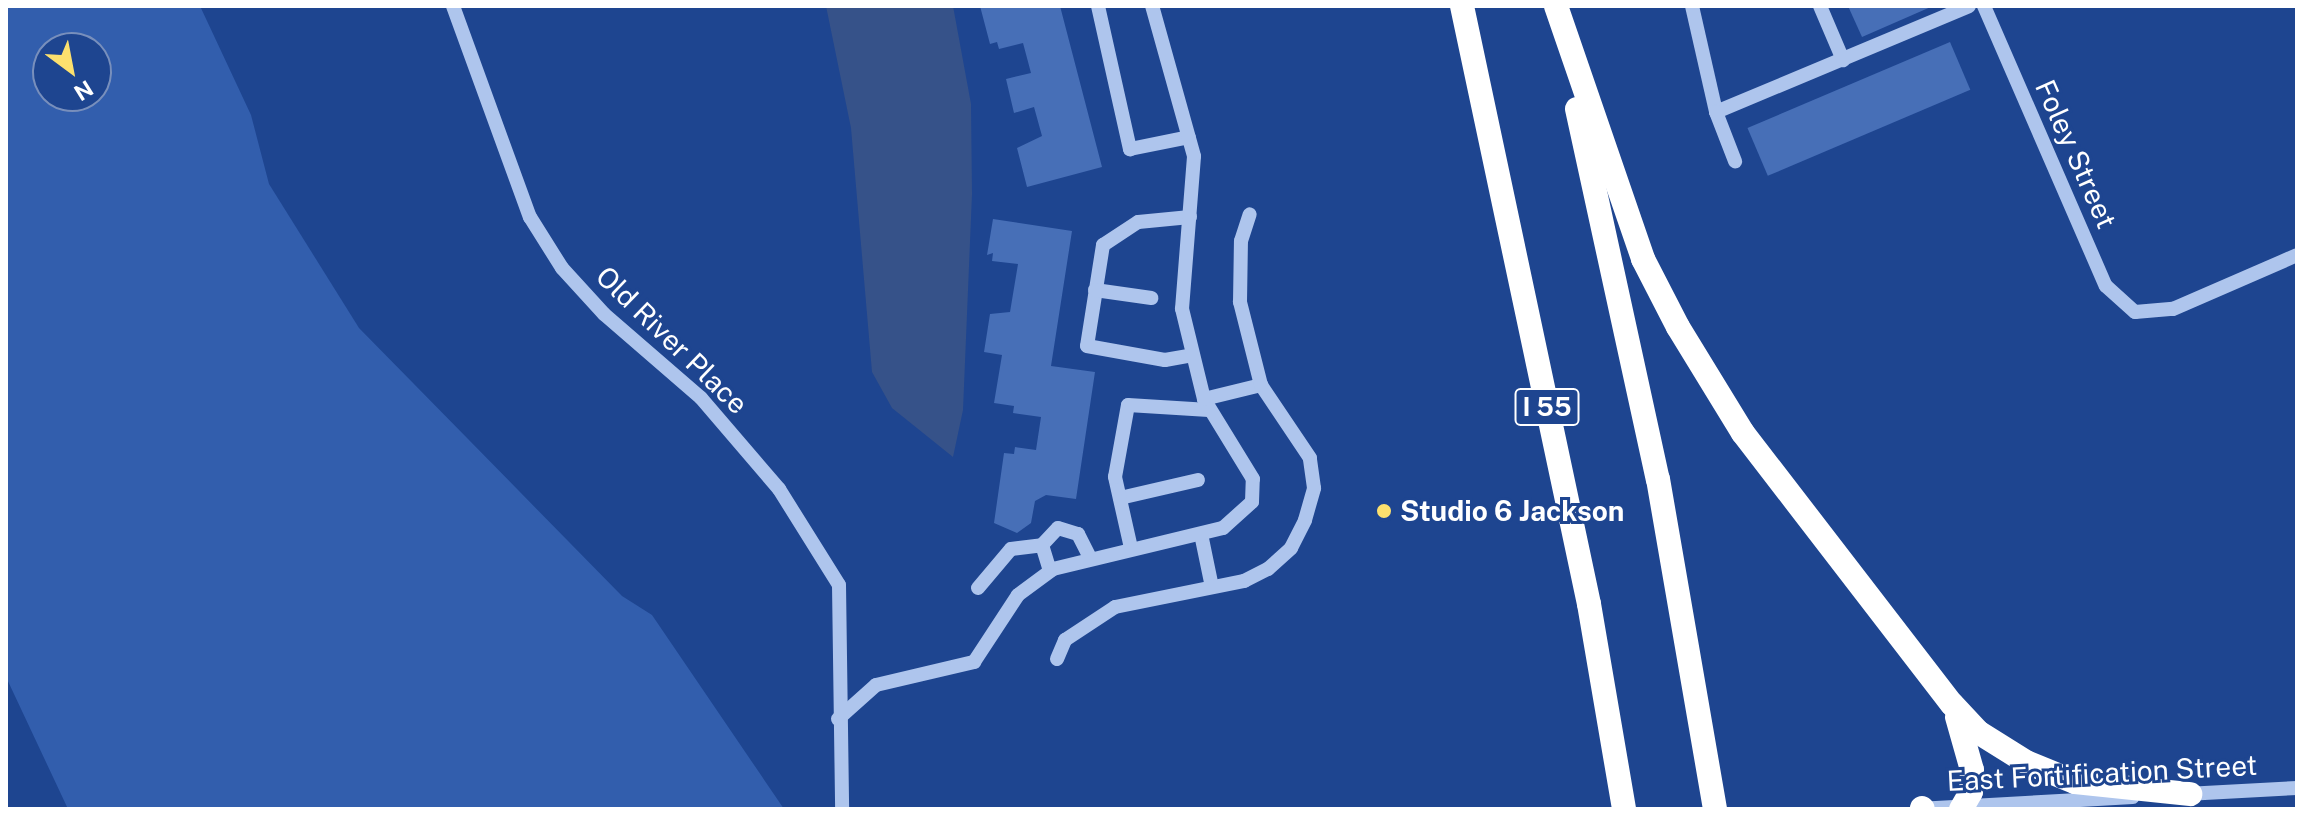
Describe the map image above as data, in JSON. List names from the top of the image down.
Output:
{
  "streets": {
    "highway": ["I 55"],
    "street": ["Foley Street", "Old River Place", "East Fortification Street"]
  },
  "places": ["Studio 6 Jackson"],
  "north": "bottom right"
}
